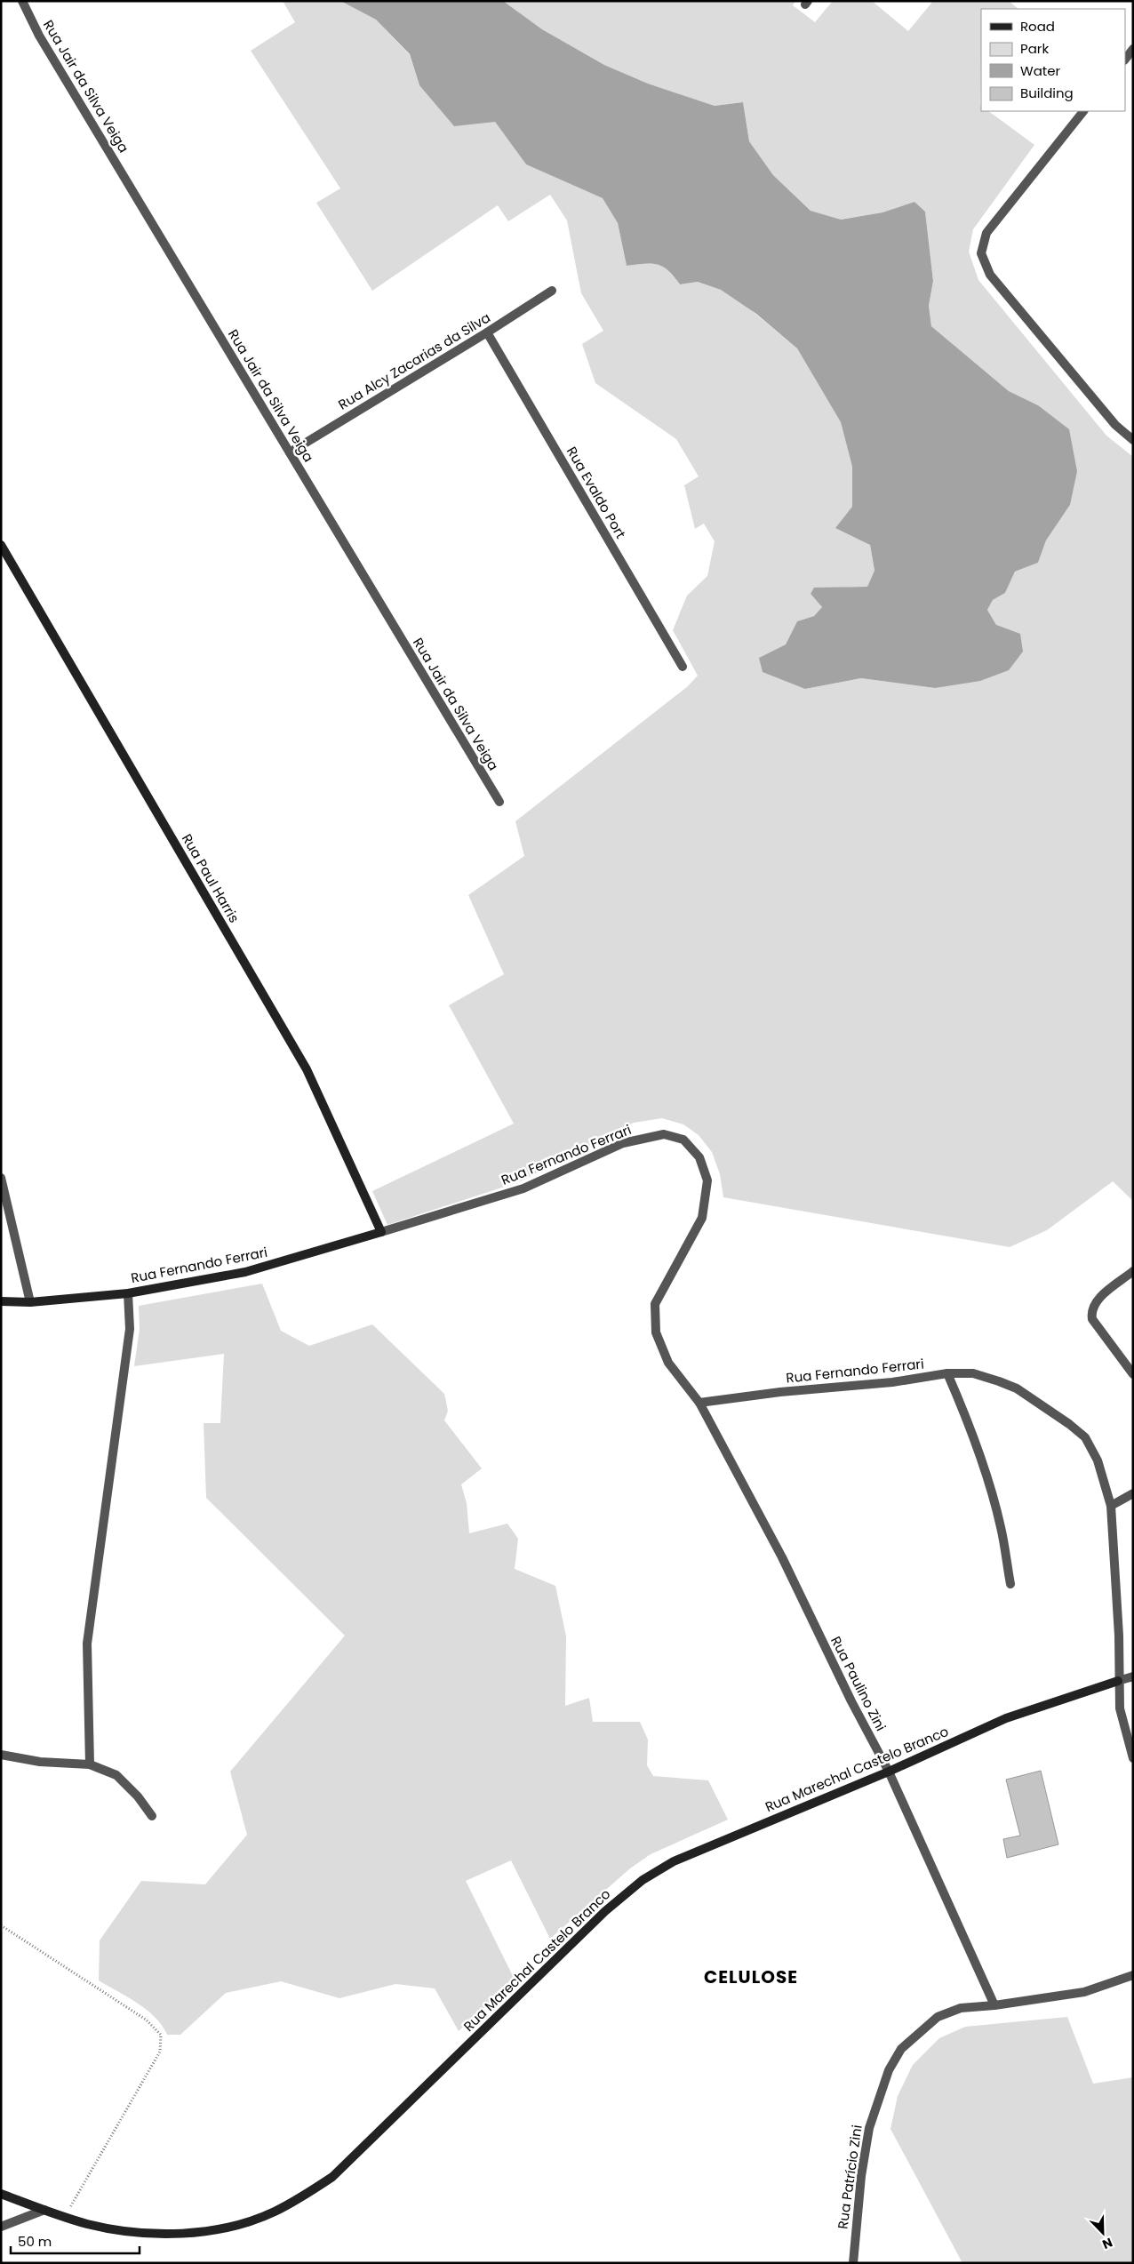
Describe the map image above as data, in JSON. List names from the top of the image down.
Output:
{
  "streets": {
    "street": [
      "Rua Jair da Silva Veiga",
      "Rua Alcy Zacarias da Silva",
      "Rua Evaldo Port",
      "Rua Paul Harris",
      "Rua Fernando Ferrari",
      "Rua Paulino Zini",
      "Rua Marechal Castelo Branco",
      "Rua Patrício Zini"
    ]
  },
  "crossings": [
    ["Rua Jair da Silva Veiga", "Rua Alcy Zacarias da Silva"],
    ["Rua Alcy Zacarias da Silva", "Rua Evaldo Port"],
    ["Rua Paul Harris", "Rua Fernando Ferrari"],
    ["Rua Fernando Ferrari", "Rua Paulino Zini"],
    ["Rua Fernando Ferrari", "Rua Marechal Castelo Branco"],
    ["Rua Paulino Zini", "Rua Marechal Castelo Branco"],
    ["Rua Paulino Zini", "Rua Patrício Zini"]
  ],
  "districts": ["CELULOSE"],
  "legend": [
    "Road",
    "Park",
    "Water",
    "Building"
  ],
  "scale_bar": "50 m",
  "north": "bottom right"
}
